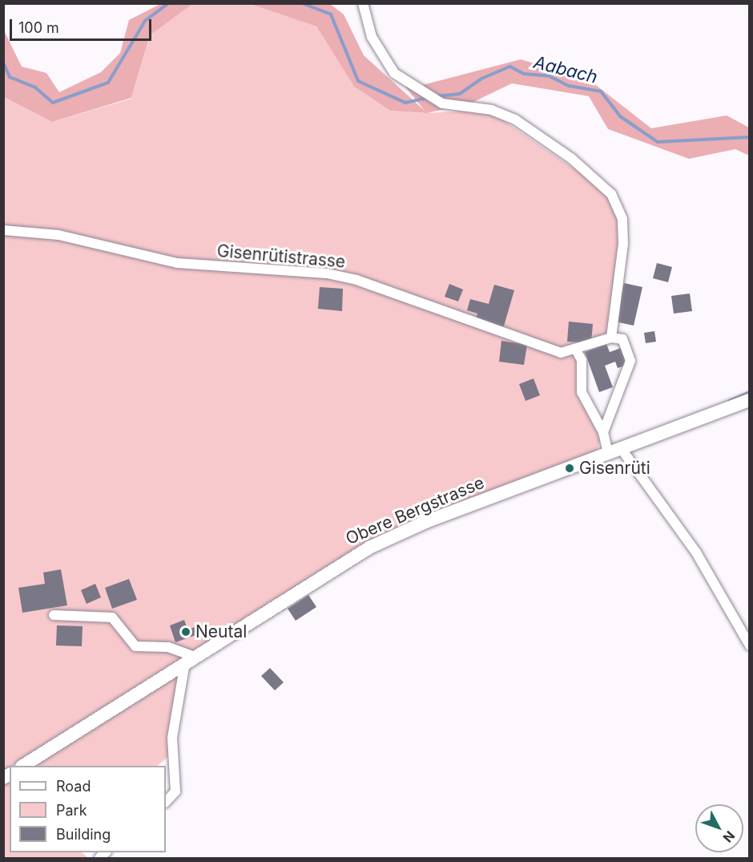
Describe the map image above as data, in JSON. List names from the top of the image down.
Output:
{
  "streets": {
    "main road": ["Obere Bergstrasse"],
    "street": ["Gisenrütistrasse"]
  },
  "water": ["Aabach"],
  "places": ["Gisenrüti", "Neutal"],
  "legend": ["Road", "Park", "Building"],
  "scale_bar": "100 m",
  "north": "bottom right"
}
